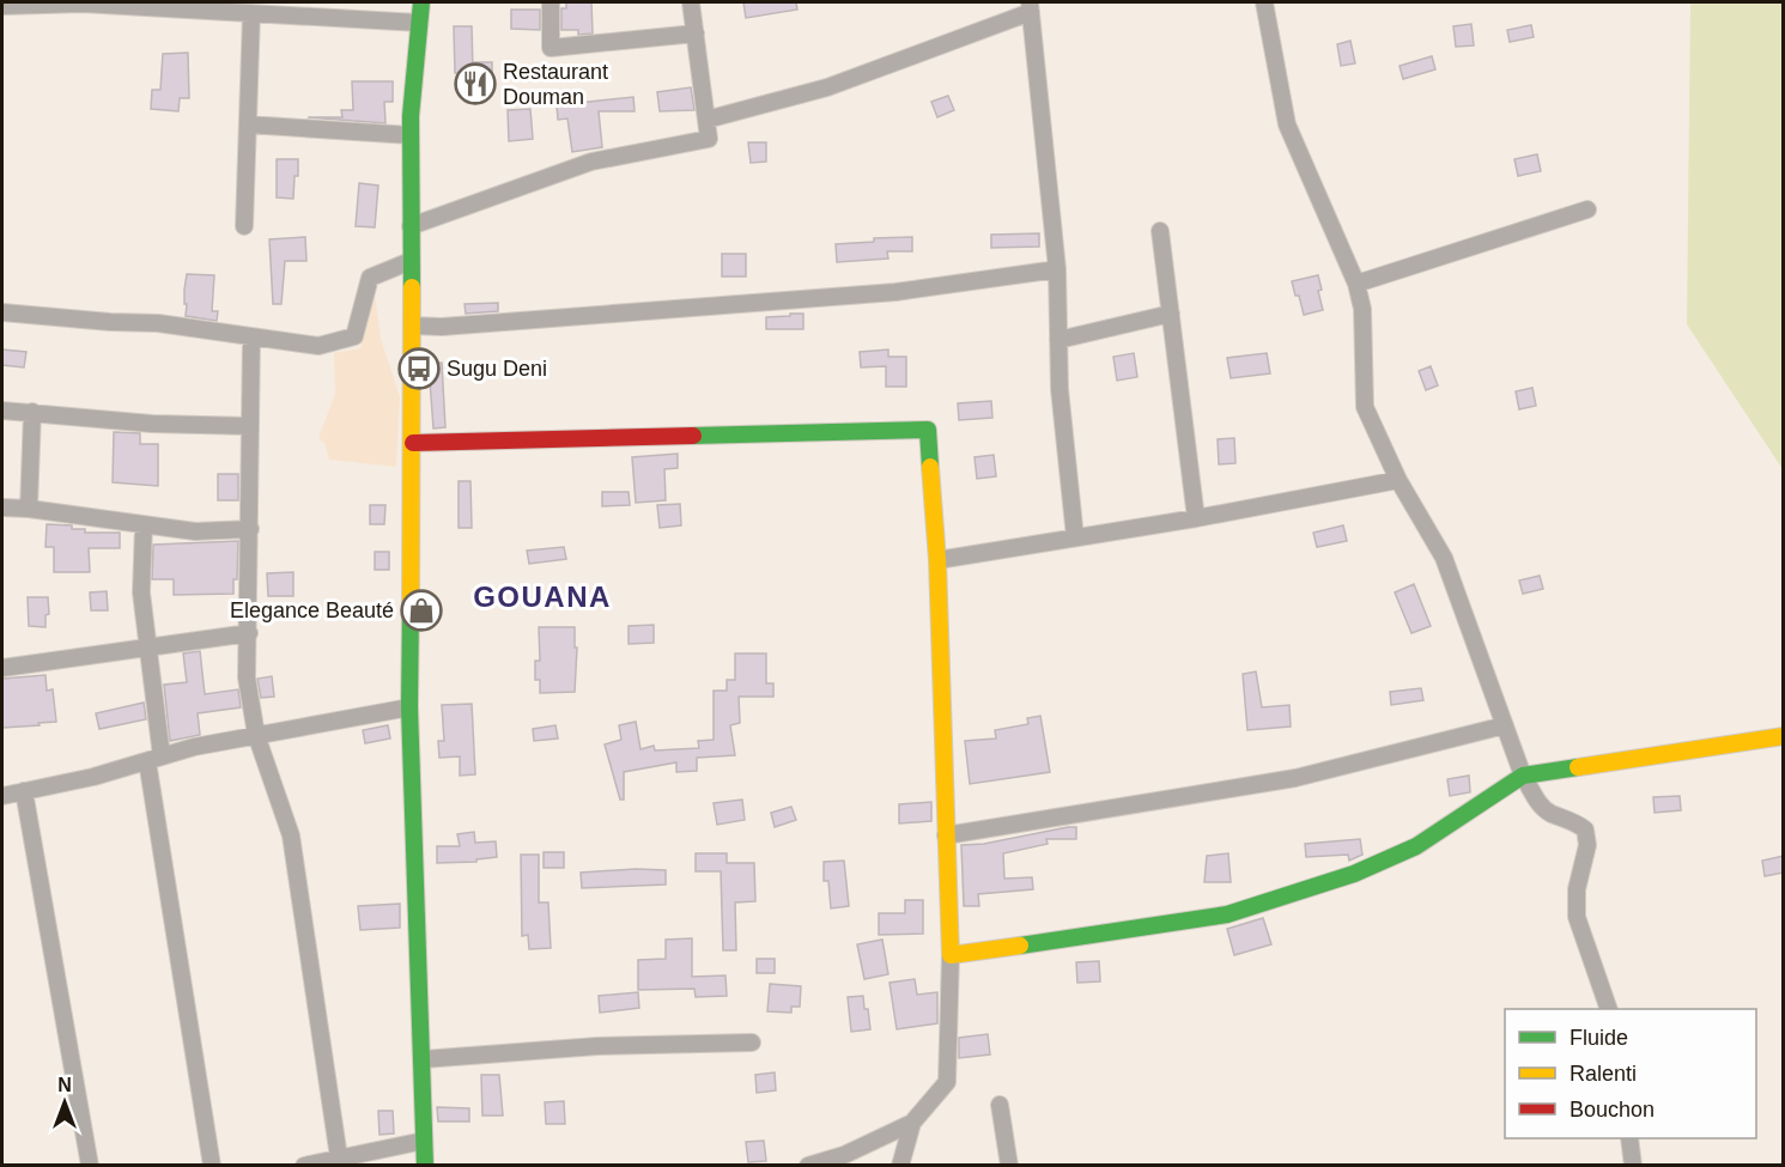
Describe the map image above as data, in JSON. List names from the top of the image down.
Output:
{
  "districts": ["GOUANA"],
  "places": {
    "restaurant": ["Restaurant Douman"],
    "bus stop": ["Sugu Deni"],
    "shop": ["Elegance Beauté"]
  },
  "legend": ["Fluide", "Ralenti", "Bouchon"],
  "north": "top"
}
